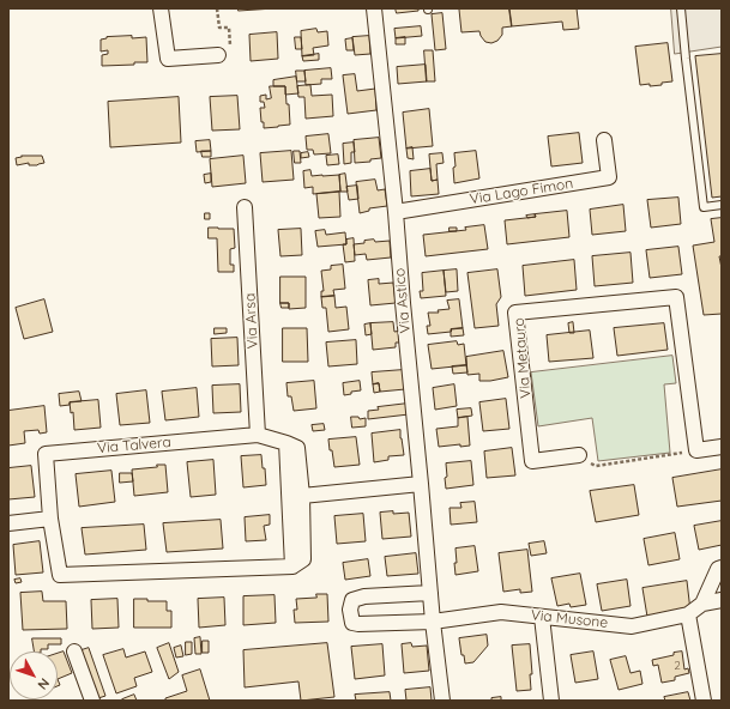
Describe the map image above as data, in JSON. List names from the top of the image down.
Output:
{
  "streets": {
    "street": [
      "Via Lago Fimon",
      "Via Astico",
      "Via Arsa",
      "Via Metauro",
      "Via Talvera",
      "Via Musone"
    ]
  },
  "crossings": [
    ["Via Lago Fimon", "Via Astico"],
    ["Via Astico", "Via Musone"],
    ["Via Arsa", "Via Talvera"]
  ],
  "house_numbers": ["2"],
  "north": "bottom right"
}
